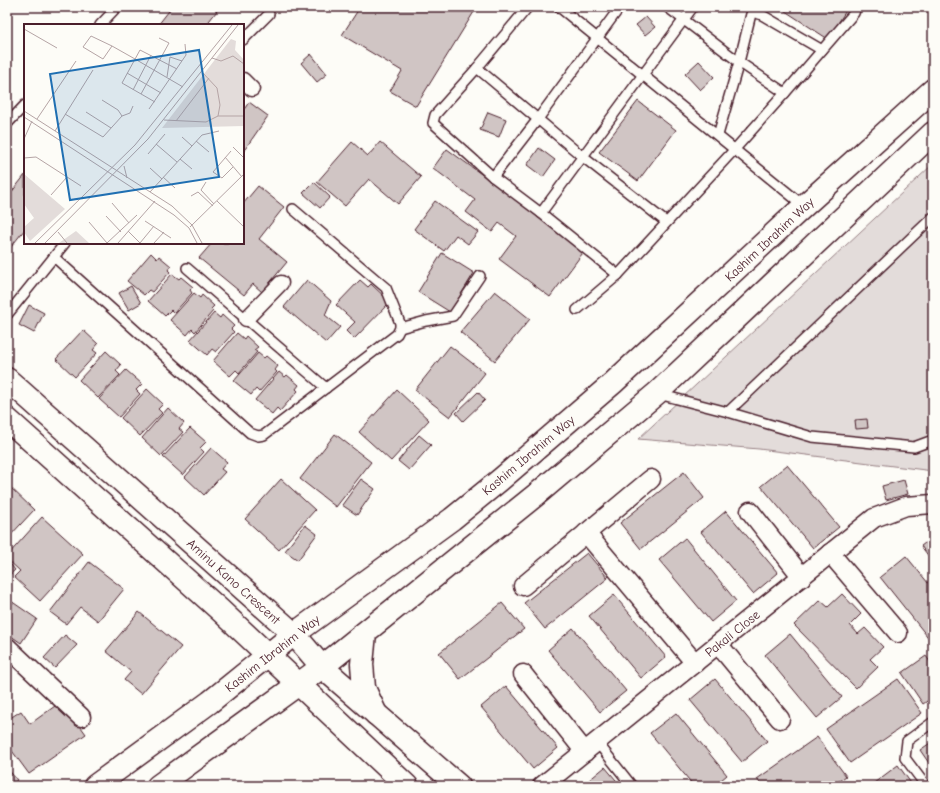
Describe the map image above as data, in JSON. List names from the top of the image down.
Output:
{
  "streets": {
    "main road": ["Kashim Ibrahim Way", "Aminu Kano Crescent"],
    "street": ["Pakali Close"]
  },
  "crossings": [
    ["Kashim Ibrahim Way", "Aminu Kano Crescent"]
  ]
}
